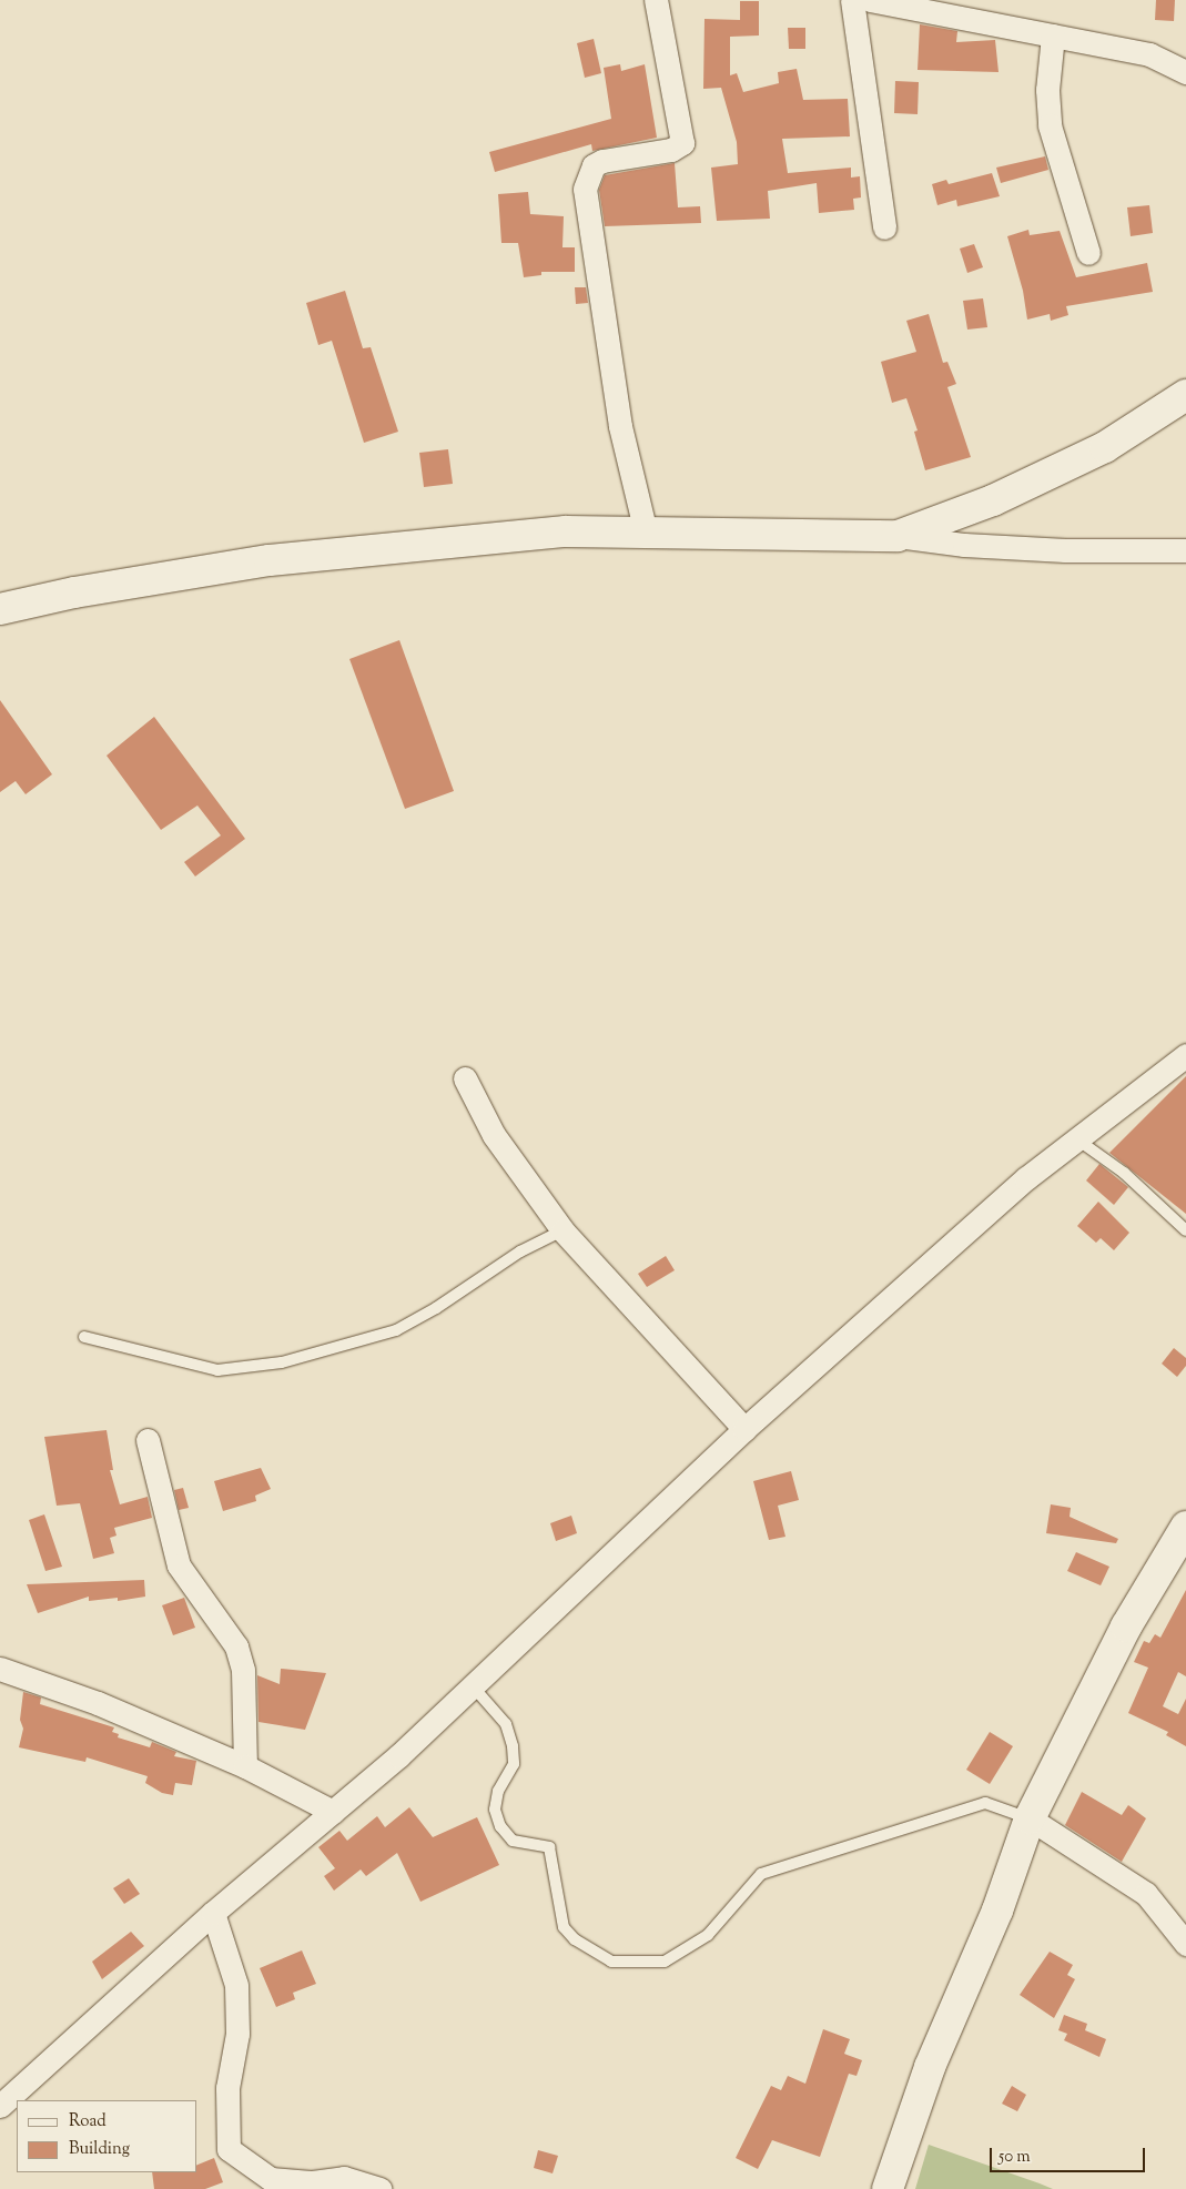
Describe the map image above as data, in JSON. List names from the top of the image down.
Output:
{
  "legend": ["Road", "Building"],
  "scale_bar": "50 m"
}
